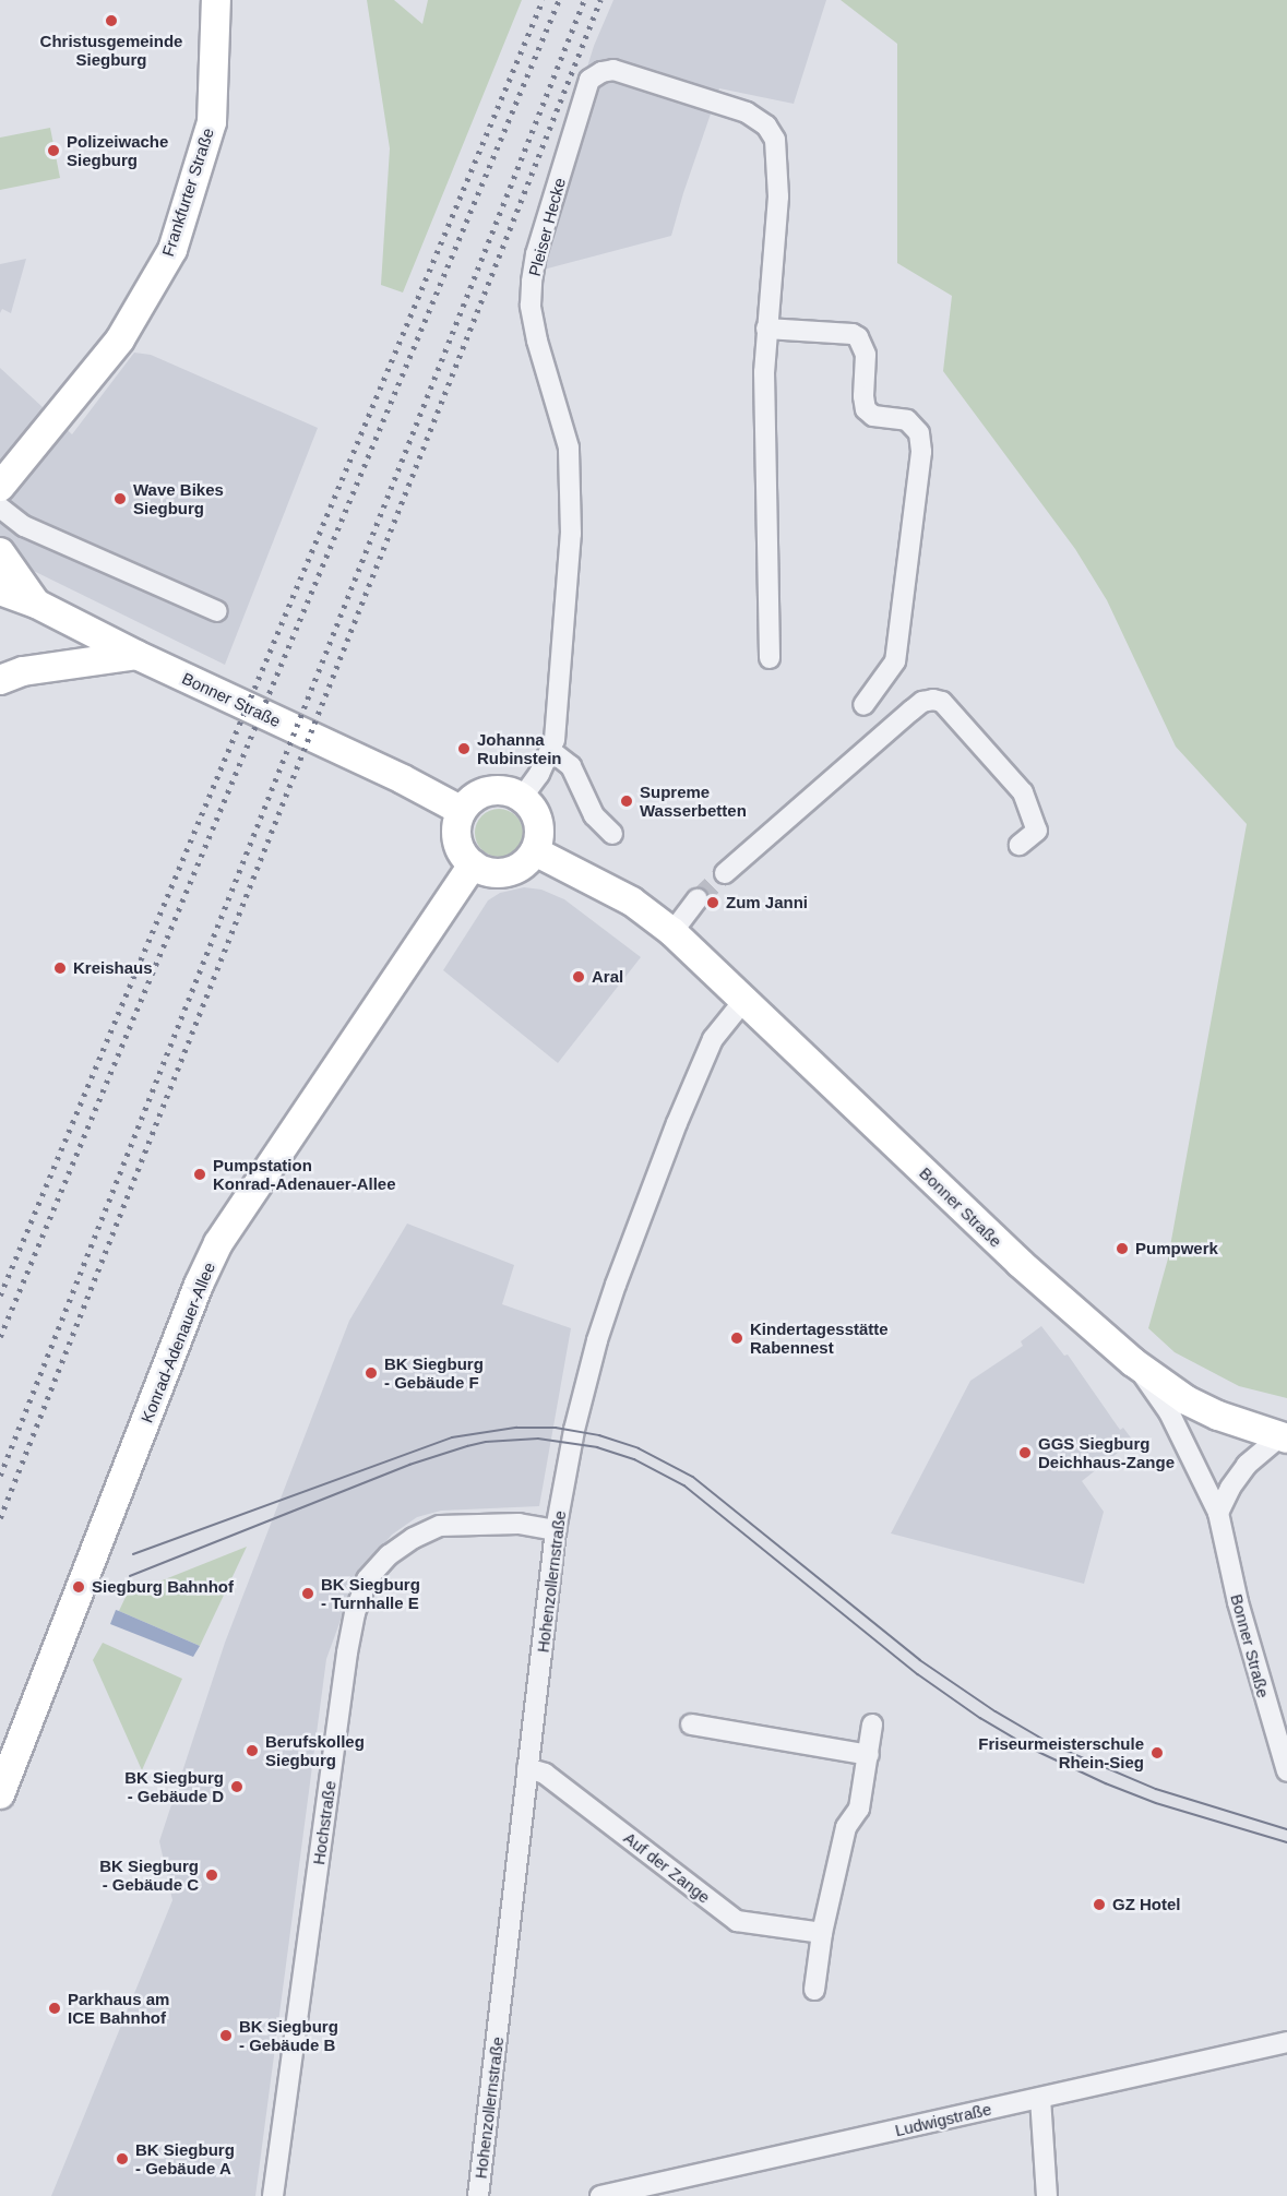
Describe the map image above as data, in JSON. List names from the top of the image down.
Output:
{
  "streets": {
    "main road": ["Frankfurter Straße", "Bonner Straße", "Konrad-Adenauer-Allee"],
    "street": [
      "Pleiser Hecke",
      "Hohenzollernstraße",
      "Hochstraße",
      "Auf der Zange",
      "Ludwigstraße"
    ]
  },
  "crossings": [
    ["Pleiser Hecke", "Bonner Straße"],
    ["Pleiser Hecke", "Konrad-Adenauer-Allee"],
    ["Bonner Straße", "Konrad-Adenauer-Allee"],
    ["Bonner Straße", "Hohenzollernstraße"],
    ["Hohenzollernstraße", "Hochstraße"],
    ["Hohenzollernstraße", "Auf der Zange"]
  ],
  "places": [
    "Christusgemeinde Siegburg",
    "Polizeiwache Siegburg",
    "Wave Bikes Siegburg",
    "Johanna Rubinstein",
    "Supreme Wasserbetten",
    "Zum Janni",
    "Kreishaus",
    "Aral",
    "Pumpstation Konrad-Adenauer-Allee",
    "Pumpwerk",
    "Kindertagesstätte Rabennest",
    "BK Siegburg - Gebäude F",
    "GGS Siegburg Deichhaus-Zange",
    "Siegburg Bahnhof",
    "BK Siegburg - Turnhalle E",
    "Berufskolleg Siegburg",
    "Friseurmeisterschule Rhein-Sieg",
    "BK Siegburg - Gebäude D",
    "BK Siegburg - Gebäude C",
    "GZ Hotel",
    "Parkhaus am ICE Bahnhof",
    "BK Siegburg - Gebäude B",
    "BK Siegburg - Gebäude A"
  ]
}
